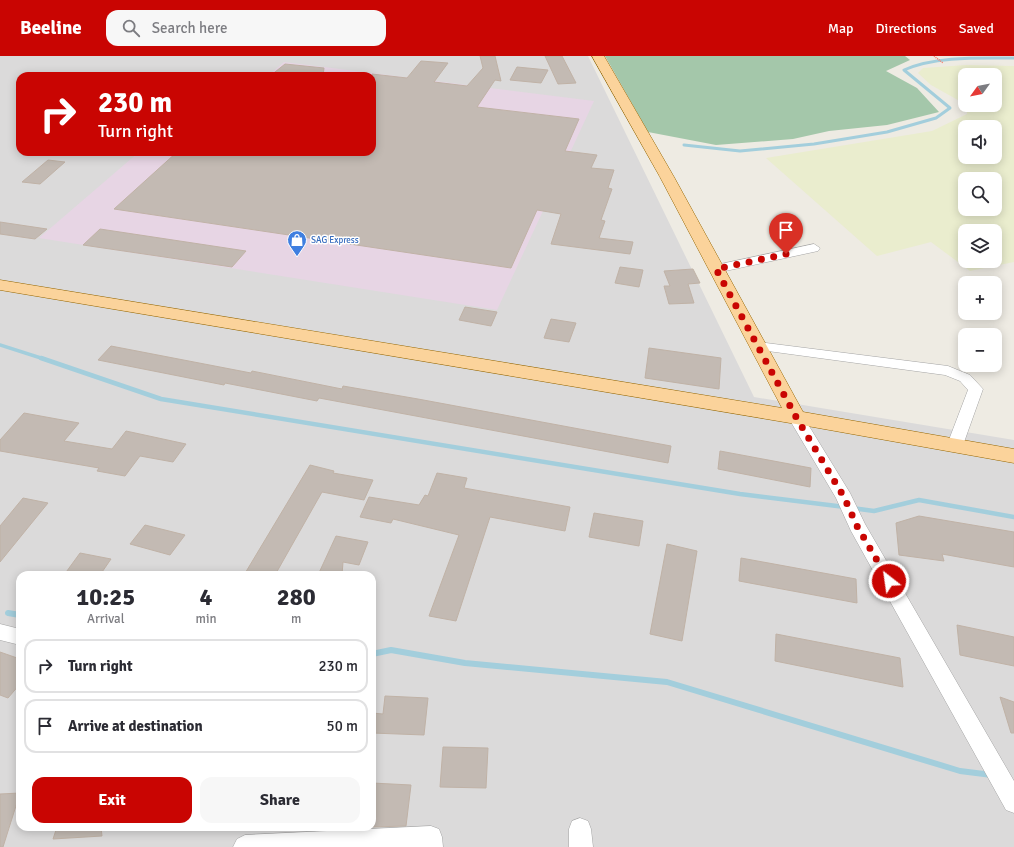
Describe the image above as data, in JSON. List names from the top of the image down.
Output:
{
  "places": {
    "shop": ["SAG Express"]
  },
  "north": "bottom left",
  "page": {
    "header": "Beeline",
    "search": "Search here",
    "nav": ["Map", "Directions", "Saved"],
    "map_buttons": ["+", "−"],
    "turn": ["230 m", "Turn right"],
    "eta": [
      "10:25",
      "Arrival",
      "4",
      "min",
      "280",
      "m"
    ],
    "list": [
      {
        "name": "Turn right",
        "value": "230 m"
      },
      {
        "name": "Arrive at destination",
        "value": "50 m"
      }
    ],
    "buttons": ["Exit", "Share"]
  }
}
